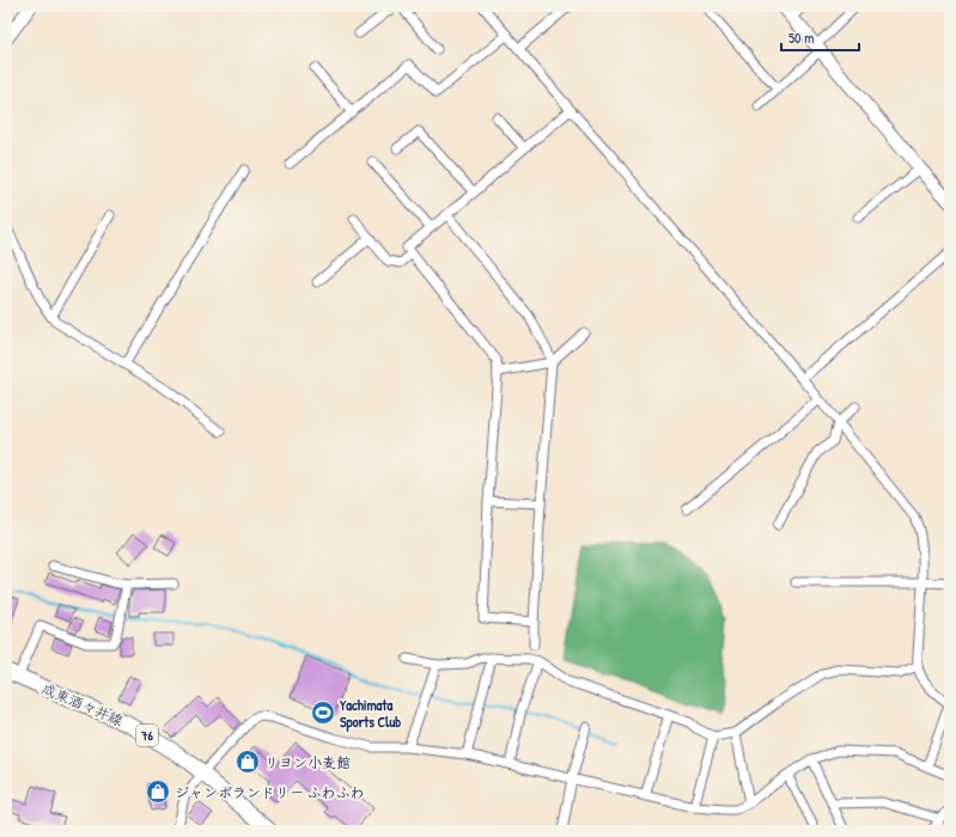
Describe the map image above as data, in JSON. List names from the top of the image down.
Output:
{
  "streets": {
    "main road": ["成東酒々井線", "76"]
  },
  "places": {
    "sports": ["Yachimata Sports Club"],
    "shop": ["リヨン小麦館", "ジャンボランドリー ふわふわ"]
  },
  "scale_bar": "50 m"
}
